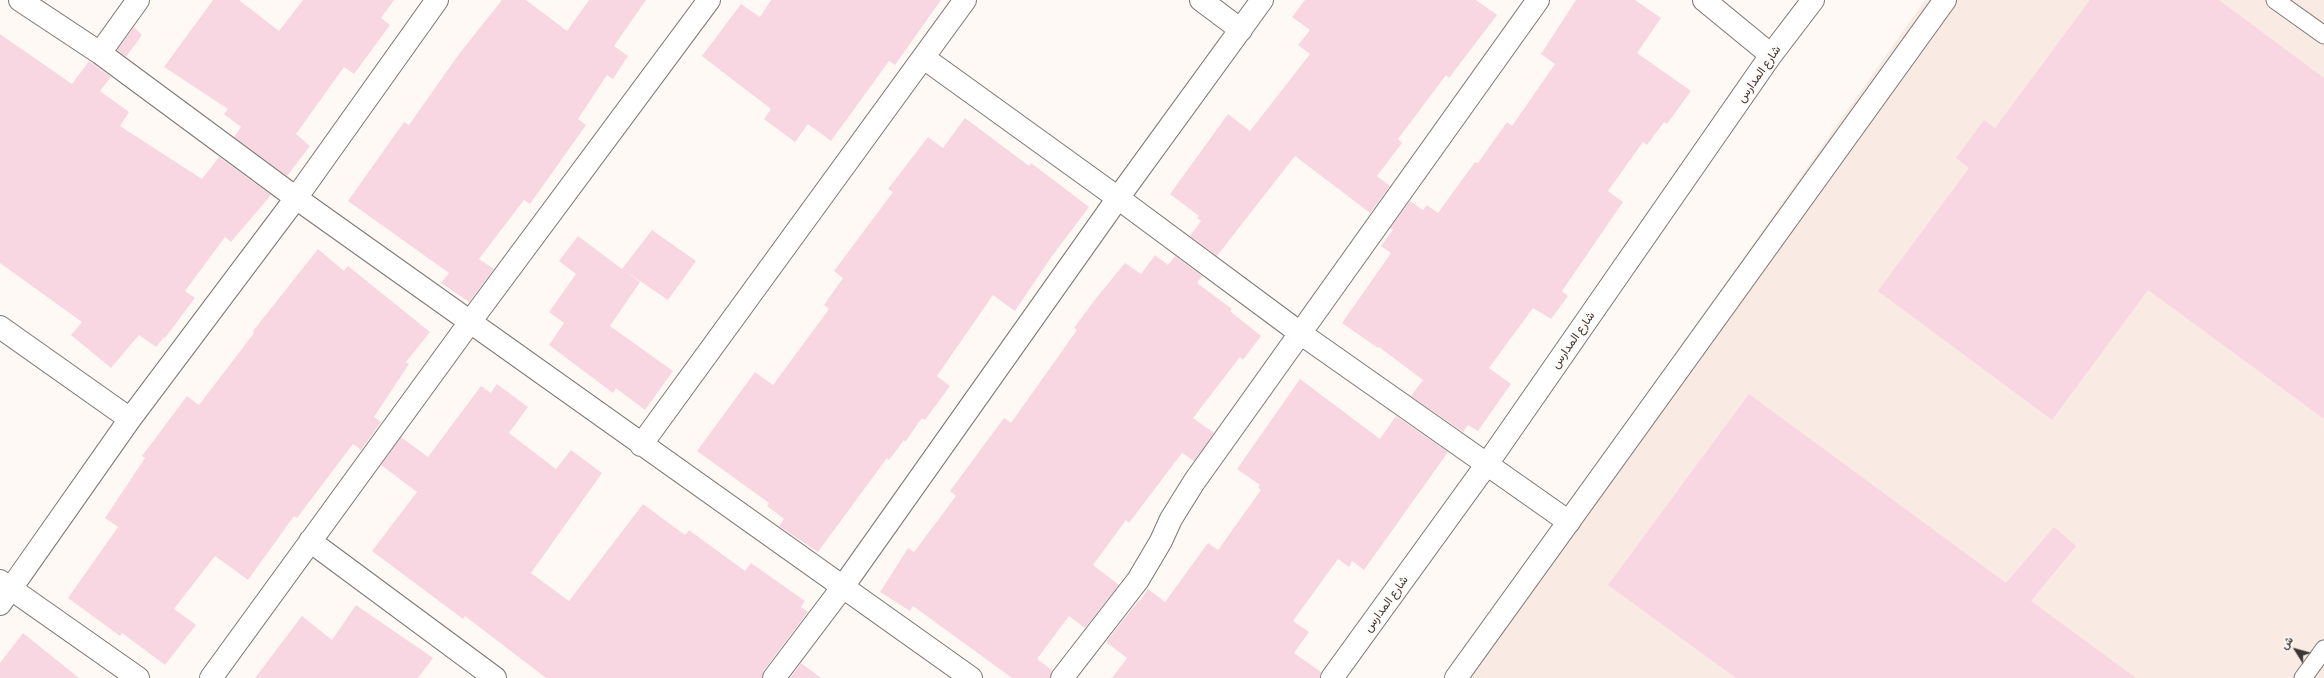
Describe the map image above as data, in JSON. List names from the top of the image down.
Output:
{
  "streets": {
    "street": ["شارع المدارس"]
  },
  "north": "top left"
}
